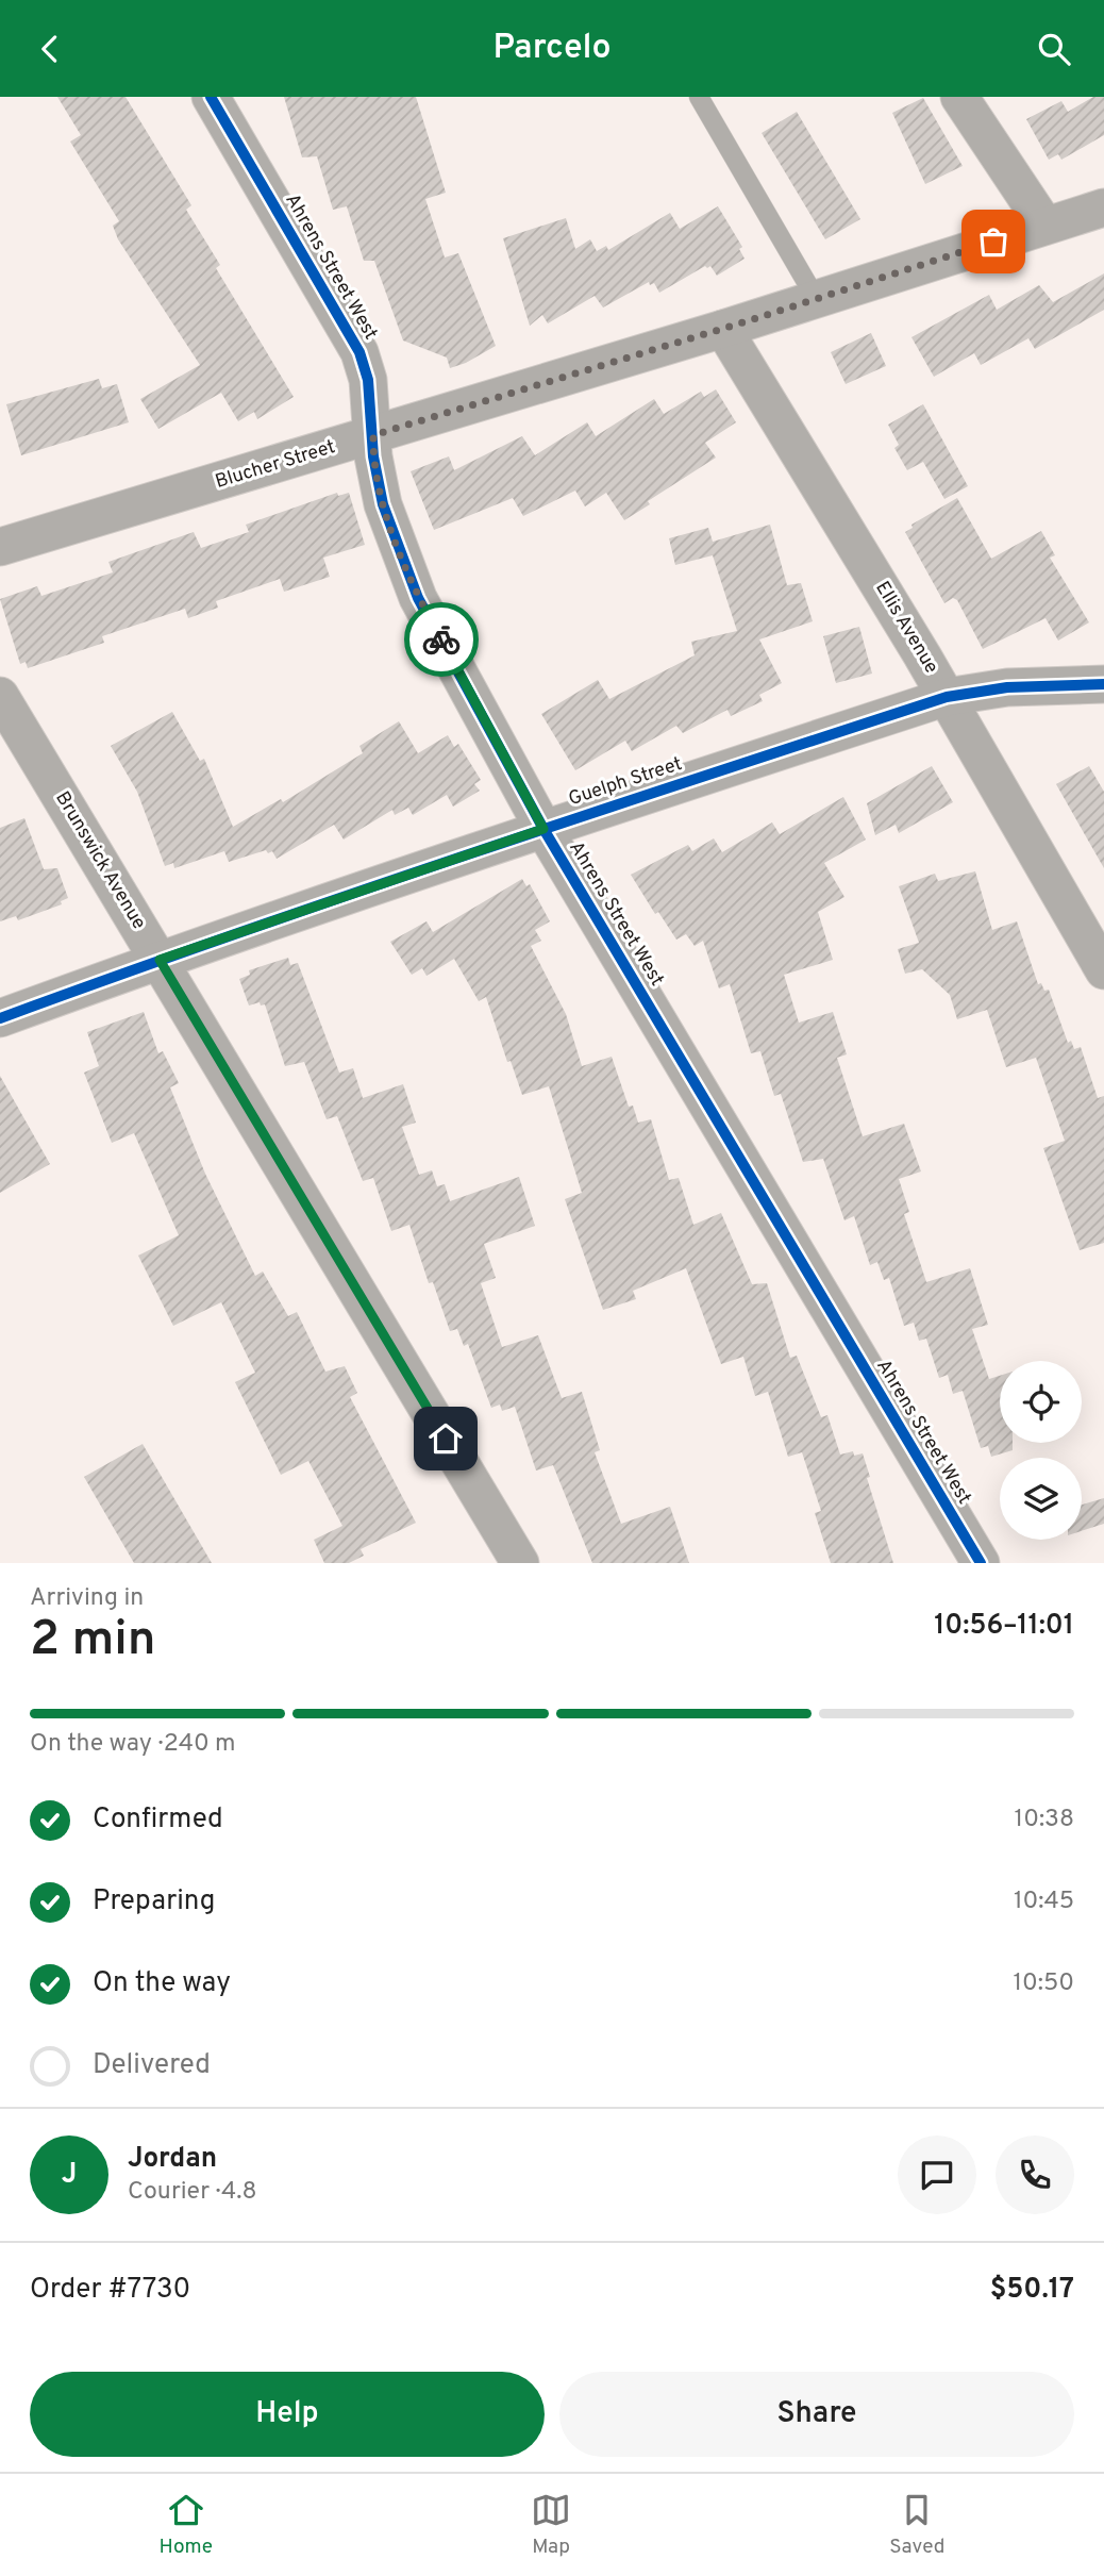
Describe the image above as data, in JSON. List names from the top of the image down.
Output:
{
  "streets": {
    "street": [
      "Ahrens Street West",
      "Blucher Street",
      "Ellis Avenue",
      "Guelph Street",
      "Brunswick Avenue"
    ]
  },
  "crossings": [
    ["Ahrens Street West", "Blucher Street"],
    ["Ahrens Street West", "Guelph Street"],
    ["Blucher Street", "Ellis Avenue"],
    ["Ellis Avenue", "Guelph Street"],
    ["Guelph Street", "Brunswick Avenue"]
  ],
  "page": {
    "header": "Parcelo",
    "heading": ["2 min", "Arriving in", "10:56–11:01"],
    "panel": [
      "Jordan",
      "Courier · 4.8",
      "Order #7730",
      "$50.17"
    ],
    "bar": "On the way · 240 m",
    "list": [
      ["Confirmed", "10:38"],
      ["Preparing", "10:45"],
      ["On the way", "10:50"],
      "Delivered"
    ],
    "round": "J",
    "buttons": ["Help", "Share"],
    "tabs": ["Home", "Map", "Saved"]
  }
}
